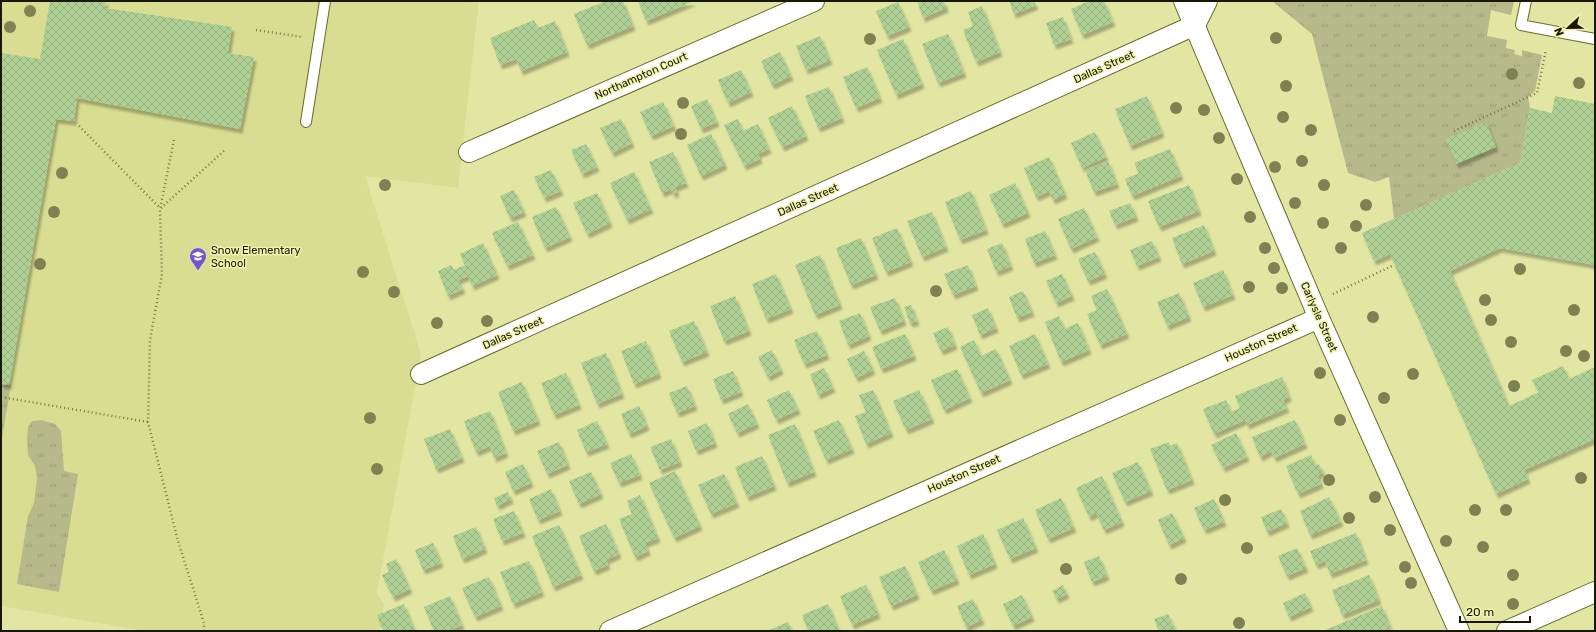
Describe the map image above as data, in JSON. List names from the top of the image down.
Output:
{
  "streets": {
    "street": [
      "Dallas Street",
      "Northampton Court",
      "Carlysle Street",
      "Houston Street"
    ]
  },
  "crossings": [
    ["Dallas Street", "Carlysle Street"],
    ["Carlysle Street", "Houston Street"]
  ],
  "places": {
    "school or university": ["Snow Elementary School"]
  },
  "scale_bar": "20 m",
  "north": "left"
}
